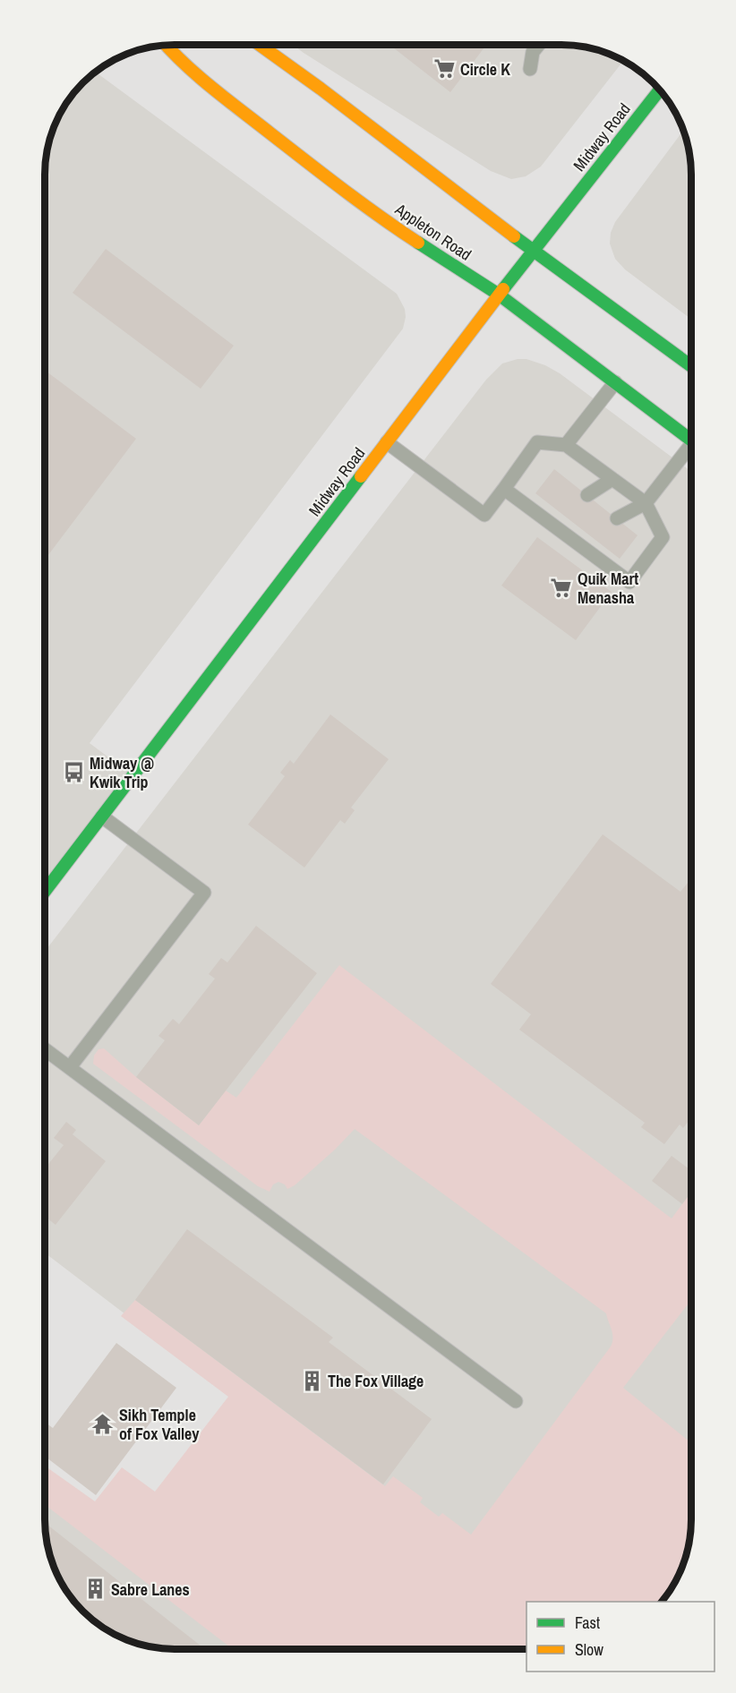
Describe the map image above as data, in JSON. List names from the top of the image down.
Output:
{
  "streets": {
    "main road": ["Midway Road", "Appleton Road"]
  },
  "crossings": [
    ["Midway Road", "Appleton Road"]
  ],
  "places": {
    "supermarket": ["Circle K", "Quik Mart Menasha"],
    "bus stop": ["Midway @ Kwik Trip"],
    "building": ["The Fox Village", "Sabre Lanes"],
    "temple": ["Sikh Temple of Fox Valley"]
  },
  "legend": ["Fast", "Slow"]
}
